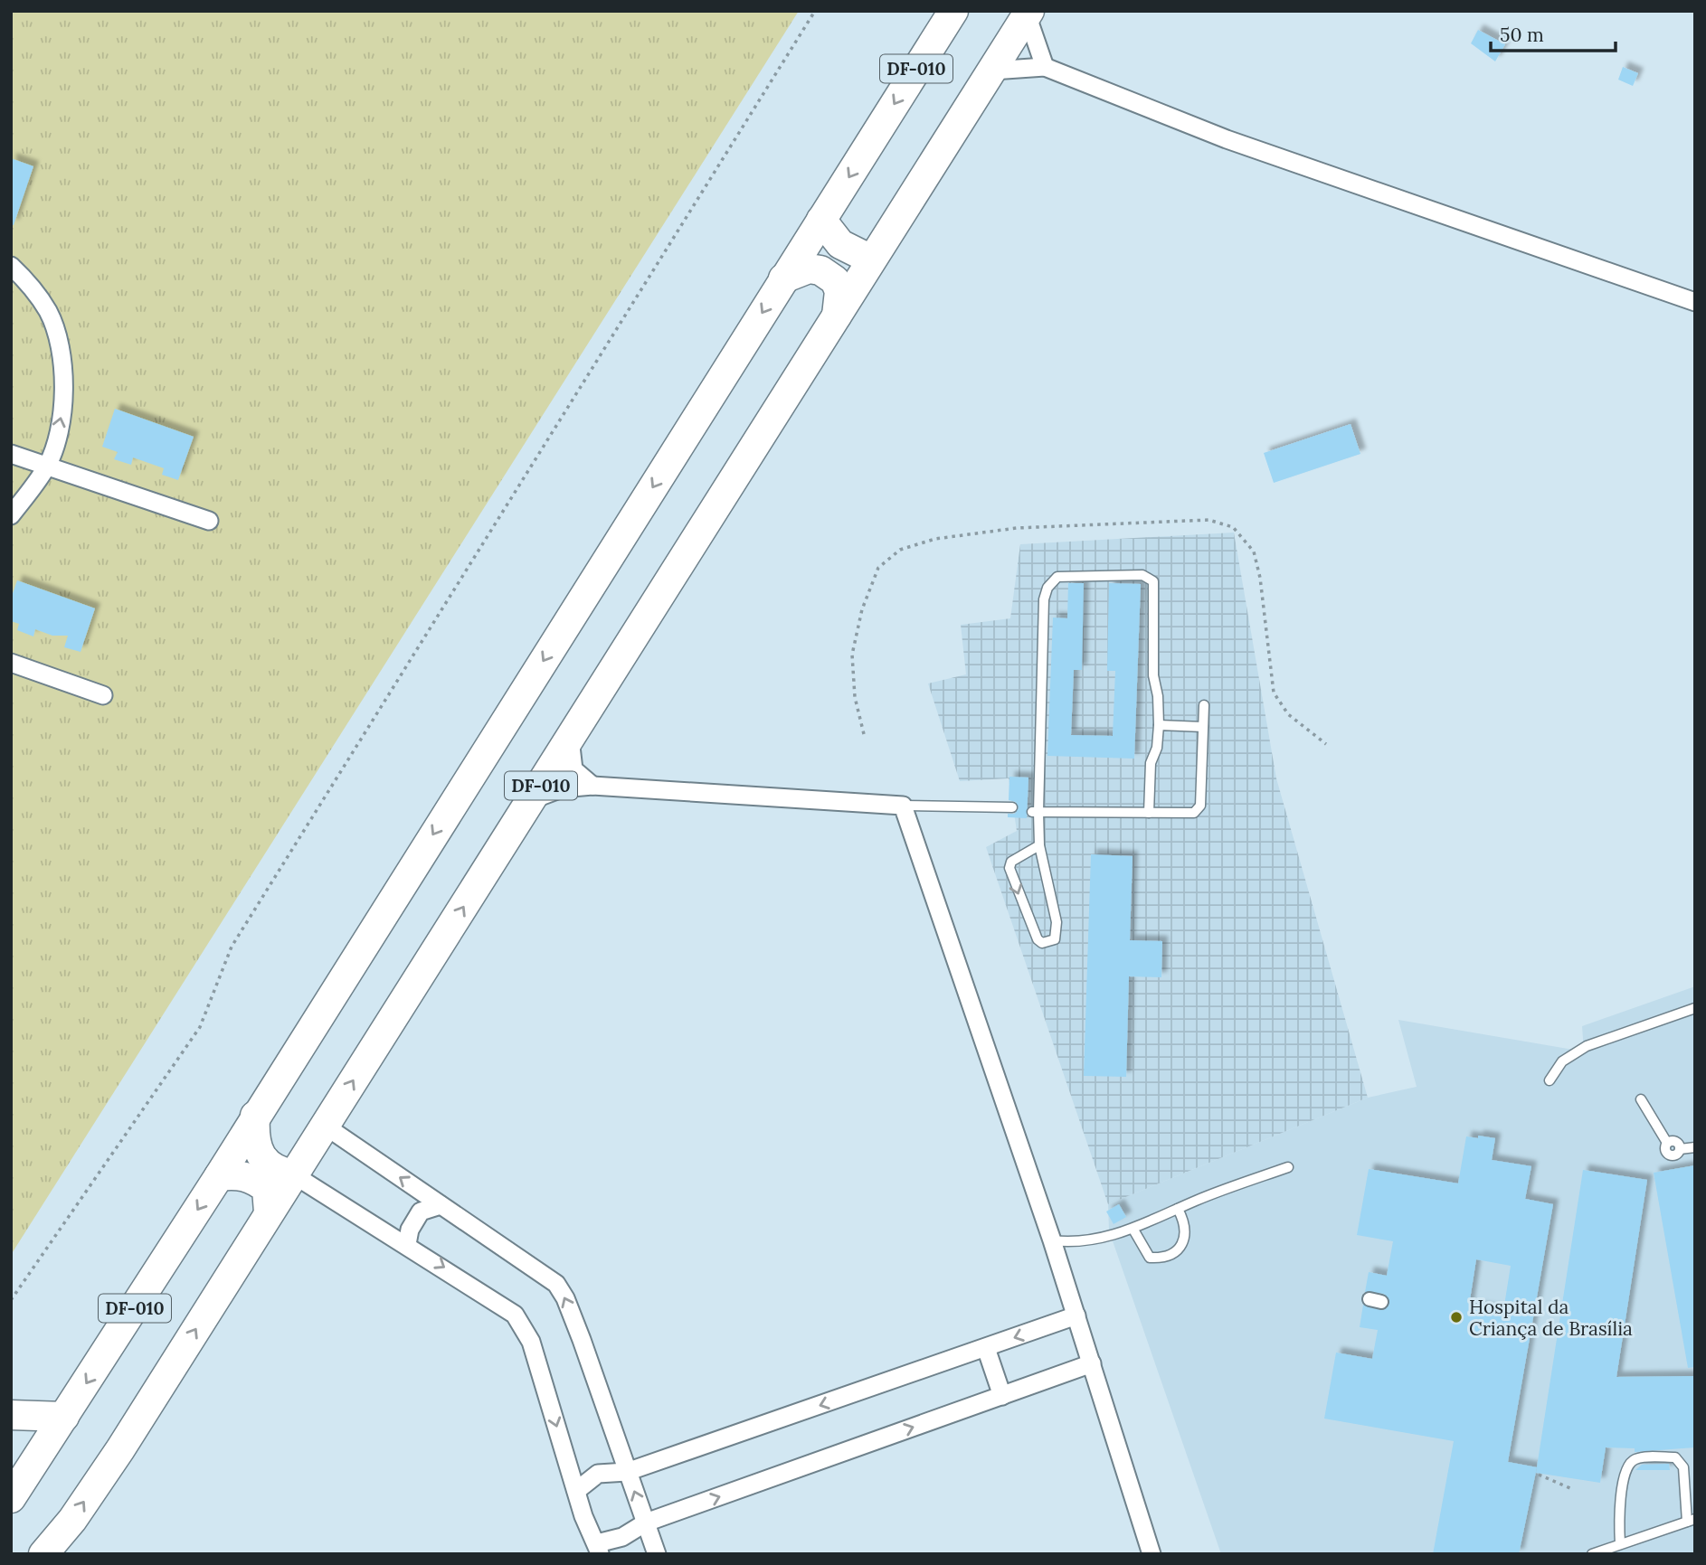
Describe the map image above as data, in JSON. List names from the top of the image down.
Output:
{
  "streets": {
    "main road": ["DF-010"]
  },
  "places": ["Hospital da Criança de Brasília"],
  "scale_bar": "50 m"
}
